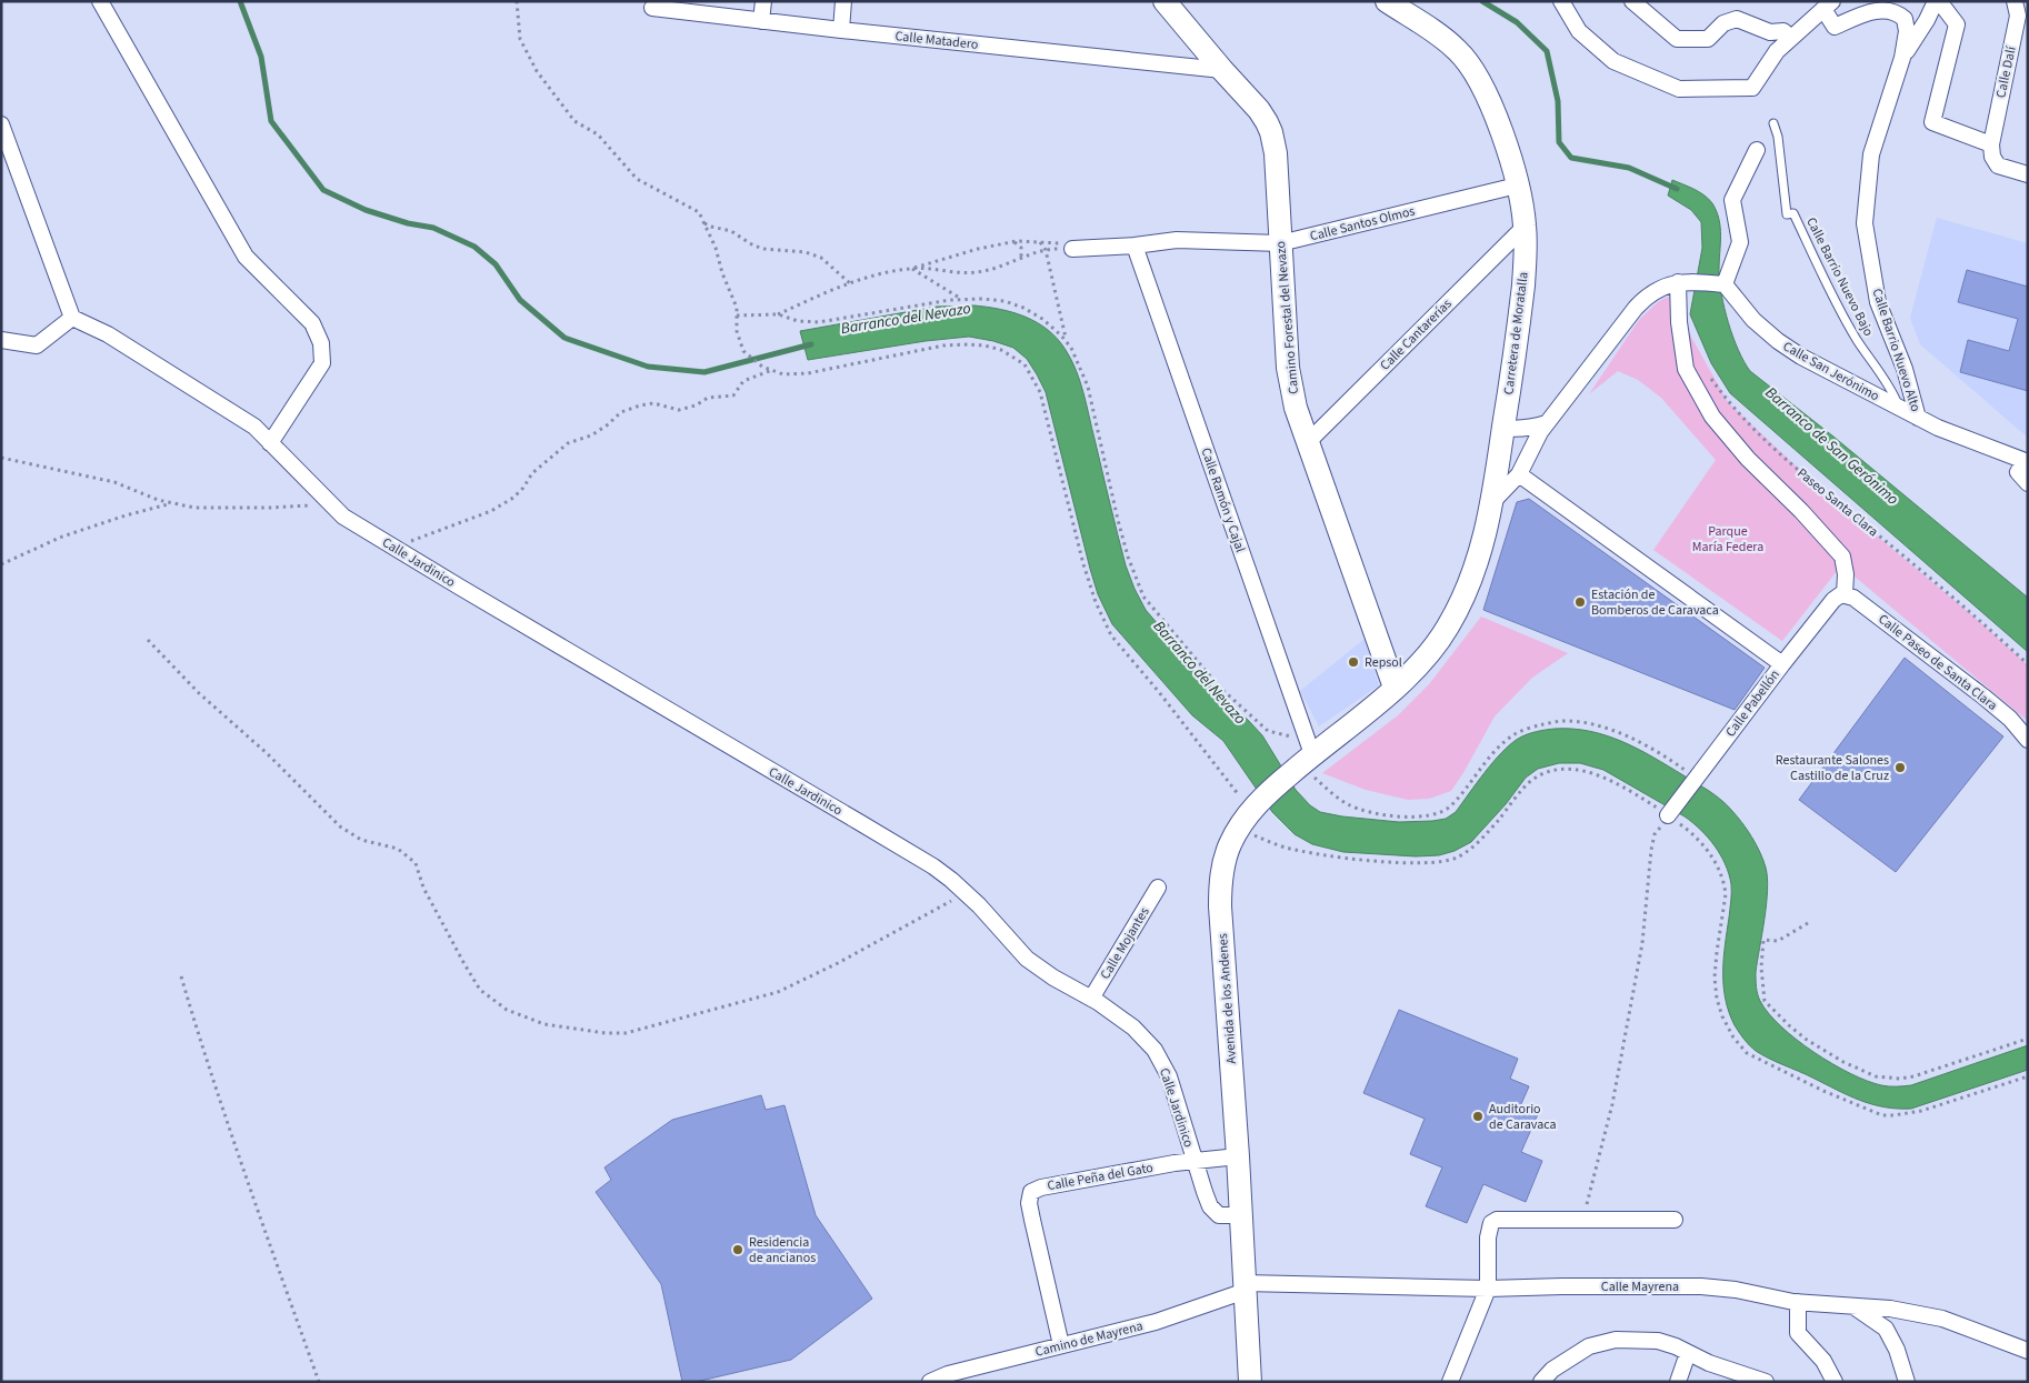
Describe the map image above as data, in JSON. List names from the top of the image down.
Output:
{
  "streets": {
    "main road": ["Camino Forestal del Nevazo", "Carretera de Moratalla", "Avenida de los Andenes"],
    "street": [
      "Calle Matadero",
      "Calle Dalí",
      "Calle Santos Olmos",
      "Calle Cantarerías",
      "Calle Barrio Nuevo Alto",
      "Calle San Jerónimo",
      "Calle Ramón y Cajal",
      "Paseo Santa Clara",
      "Calle Jardinico",
      "Calle Paseo de Santa Clara",
      "Calle Pabellón",
      "Calle Mojantes",
      "Calle Peña del Gato",
      "Calle Mayrena",
      "Camino de Mayrena"
    ],
    "lane": ["Calle Barrio Nuevo Bajo"]
  },
  "crossings": [
    ["Calle Matadero", "Camino Forestal del Nevazo"],
    ["Calle Santos Olmos", "Camino Forestal del Nevazo"],
    ["Calle Santos Olmos", "Carretera de Moratalla"],
    ["Calle Santos Olmos", "Calle Ramón y Cajal"],
    ["Calle Barrio Nuevo Bajo", "Calle San Jerónimo"],
    ["Camino Forestal del Nevazo", "Carretera de Moratalla"],
    ["Camino Forestal del Nevazo", "Calle Cantarerías"],
    ["Camino Forestal del Nevazo", "Avenida de los Andenes"],
    ["Carretera de Moratalla", "Calle Cantarerías"],
    ["Carretera de Moratalla", "Avenida de los Andenes"],
    ["Calle Barrio Nuevo Alto", "Calle San Jerónimo"],
    ["Calle Ramón y Cajal", "Avenida de los Andenes"],
    ["Paseo Santa Clara", "Calle Paseo de Santa Clara"],
    ["Paseo Santa Clara", "Calle Pabellón"],
    ["Calle Jardinico", "Calle Mojantes"],
    ["Calle Jardinico", "Avenida de los Andenes"],
    ["Calle Jardinico", "Calle Peña del Gato"],
    ["Calle Paseo de Santa Clara", "Calle Pabellón"],
    ["Avenida de los Andenes", "Calle Mayrena"],
    ["Avenida de los Andenes", "Camino de Mayrena"],
    ["Calle Peña del Gato", "Camino de Mayrena"],
    ["Calle Mayrena", "Camino de Mayrena"]
  ],
  "water": ["Barranco del Nevazo", "Barranco de San Gerónimo"],
  "parks": ["Parque María Federa"],
  "places": [
    "Estación de Bomberos de Caravaca",
    "Repsol",
    "Restaurante Salones Castillo de la Cruz",
    "Auditorio de Caravaca",
    "Residencia de ancianos"
  ]
}
